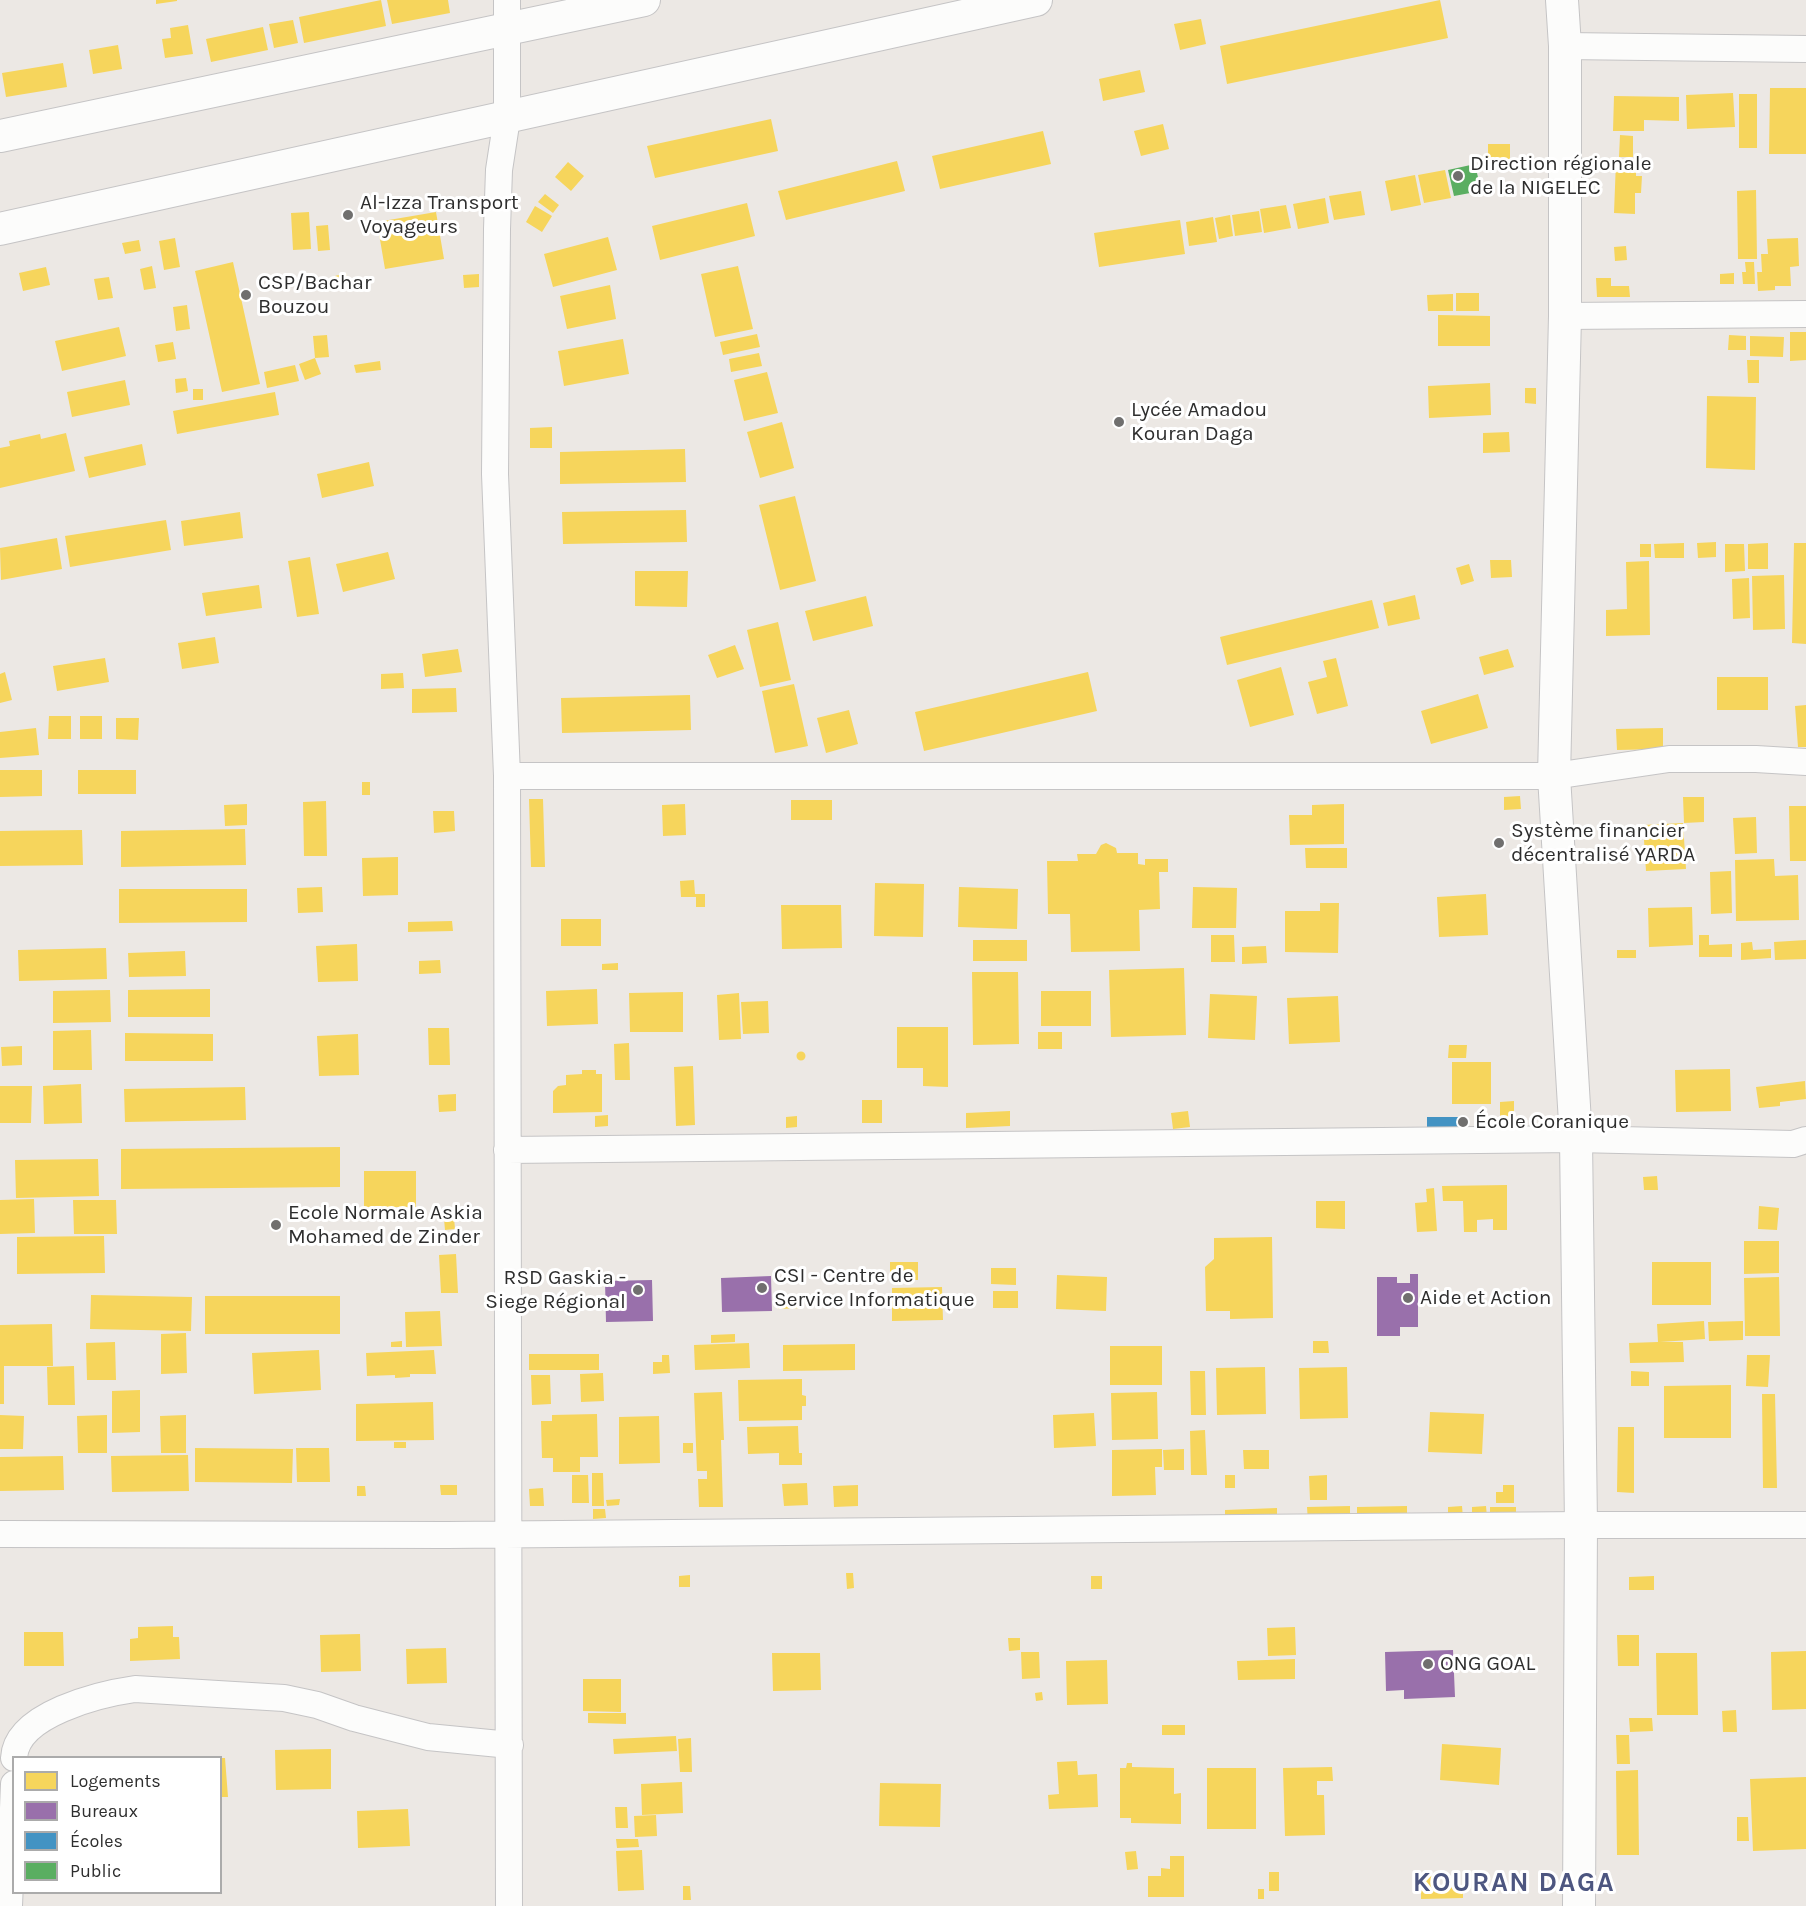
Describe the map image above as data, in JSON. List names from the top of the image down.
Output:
{
  "districts": ["KOURAN DAGA"],
  "places": [
    "Direction régionale de la NIGELEC",
    "Al-Izza Transport Voyageurs",
    "CSP/Bachar Bouzou",
    "Lycée Amadou Kouran Daga",
    "Système financier décentralisé YARDA",
    "École Coranique",
    "Ecole Normale Askia Mohamed de Zinder",
    "CSI - Centre de Service Informatique",
    "RSD Gaskia - Siege Régional",
    "Aide et Action",
    "ONG GOAL"
  ],
  "legend": [
    "Logements",
    "Bureaux",
    "Écoles",
    "Public"
  ]
}
